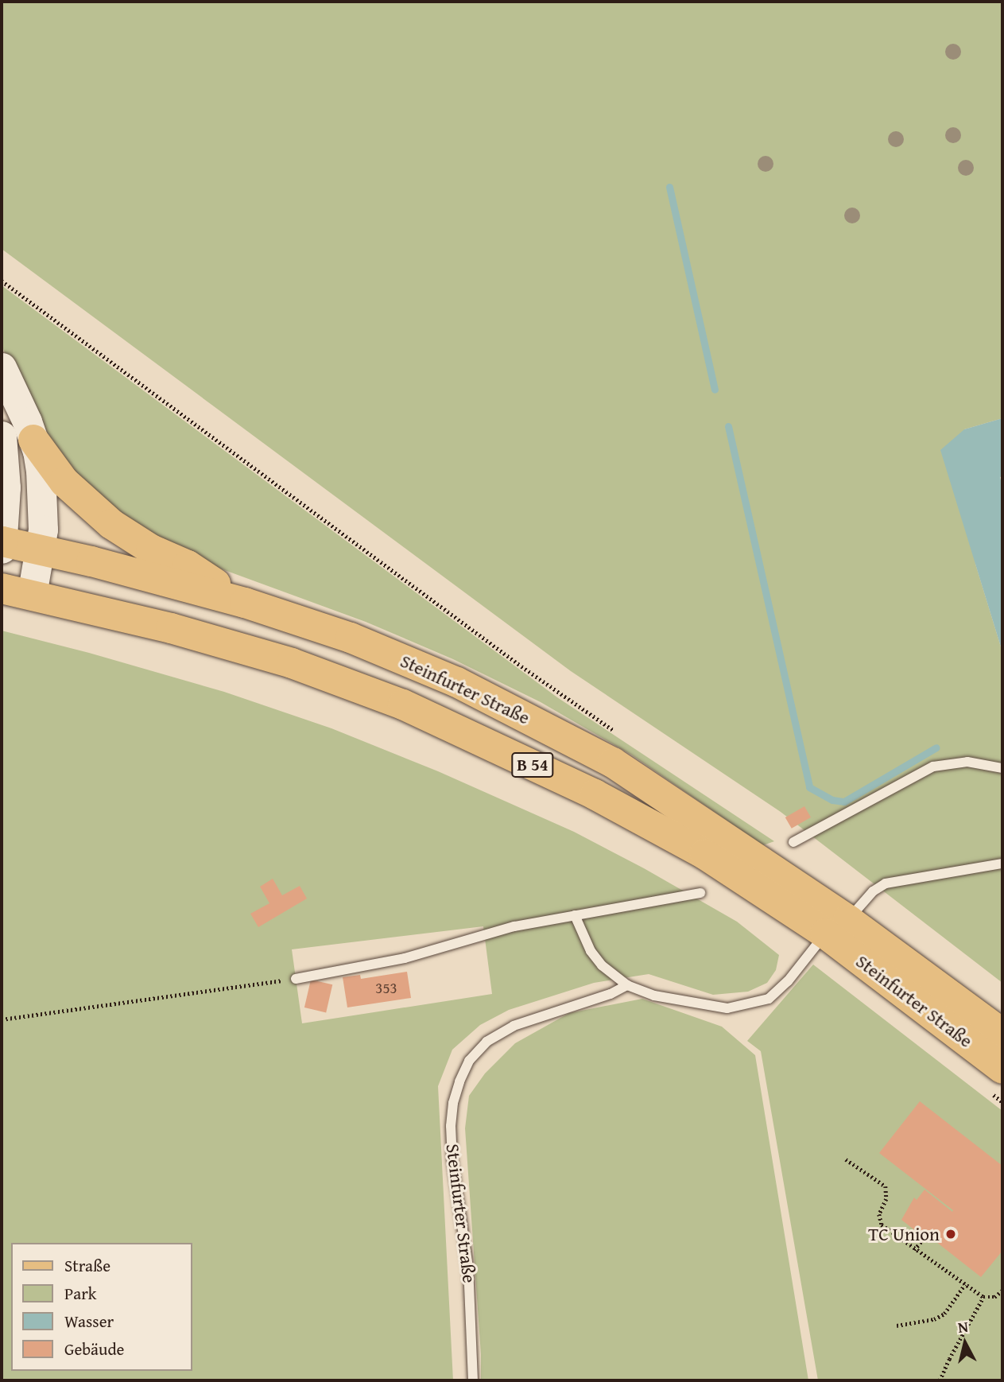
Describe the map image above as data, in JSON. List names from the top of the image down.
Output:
{
  "streets": {
    "main road": ["Steinfurter Straße", "B 54"]
  },
  "places": ["TC Union"],
  "house_numbers": ["353"],
  "legend": [
    "Straße",
    "Park",
    "Wasser",
    "Gebäude"
  ],
  "north": "top"
}
